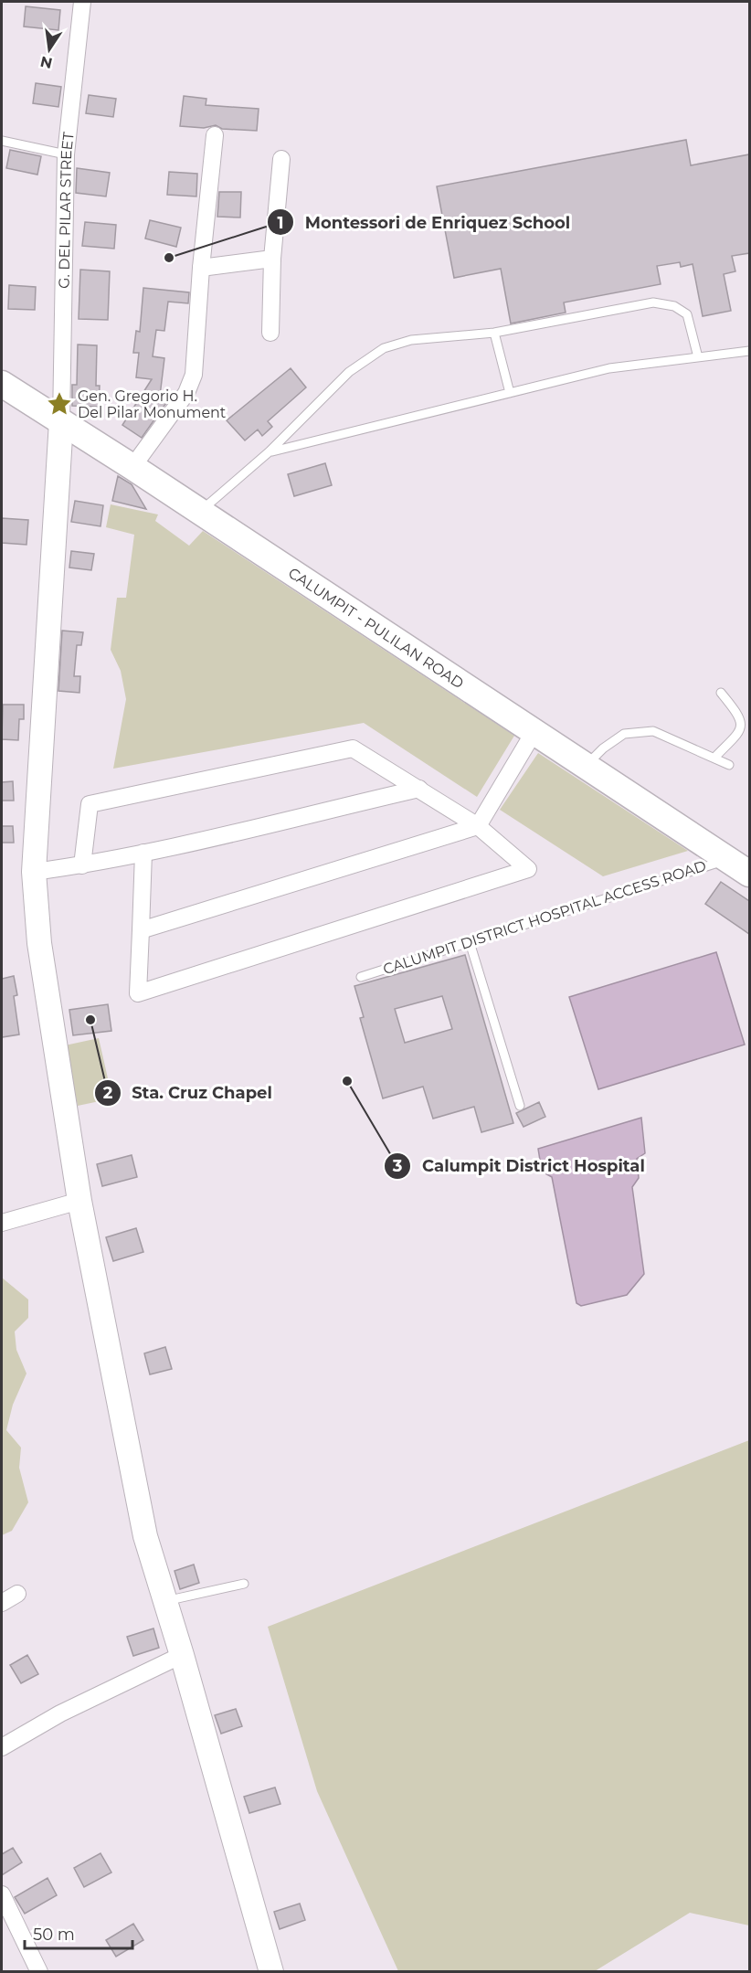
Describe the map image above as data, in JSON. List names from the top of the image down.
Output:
{
  "streets": {
    "main road": ["CALUMPIT - PULILAN ROAD"],
    "street": ["G. DEL PILAR STREET"],
    "lane": ["CALUMPIT DISTRICT HOSPITAL ACCESS ROAD"]
  },
  "crossings": [
    ["G. DEL PILAR STREET", "CALUMPIT - PULILAN ROAD"],
    ["CALUMPIT - PULILAN ROAD", "CALUMPIT DISTRICT HOSPITAL ACCESS ROAD"]
  ],
  "places": {
    "other": ["Montessori de Enriquez School", "Sta. Cruz Chapel", "Calumpit District Hospital"],
    "place": ["Gen. Gregorio H. Del Pilar Monument"]
  },
  "scale_bar": "50 m",
  "north": "bottom"
}
